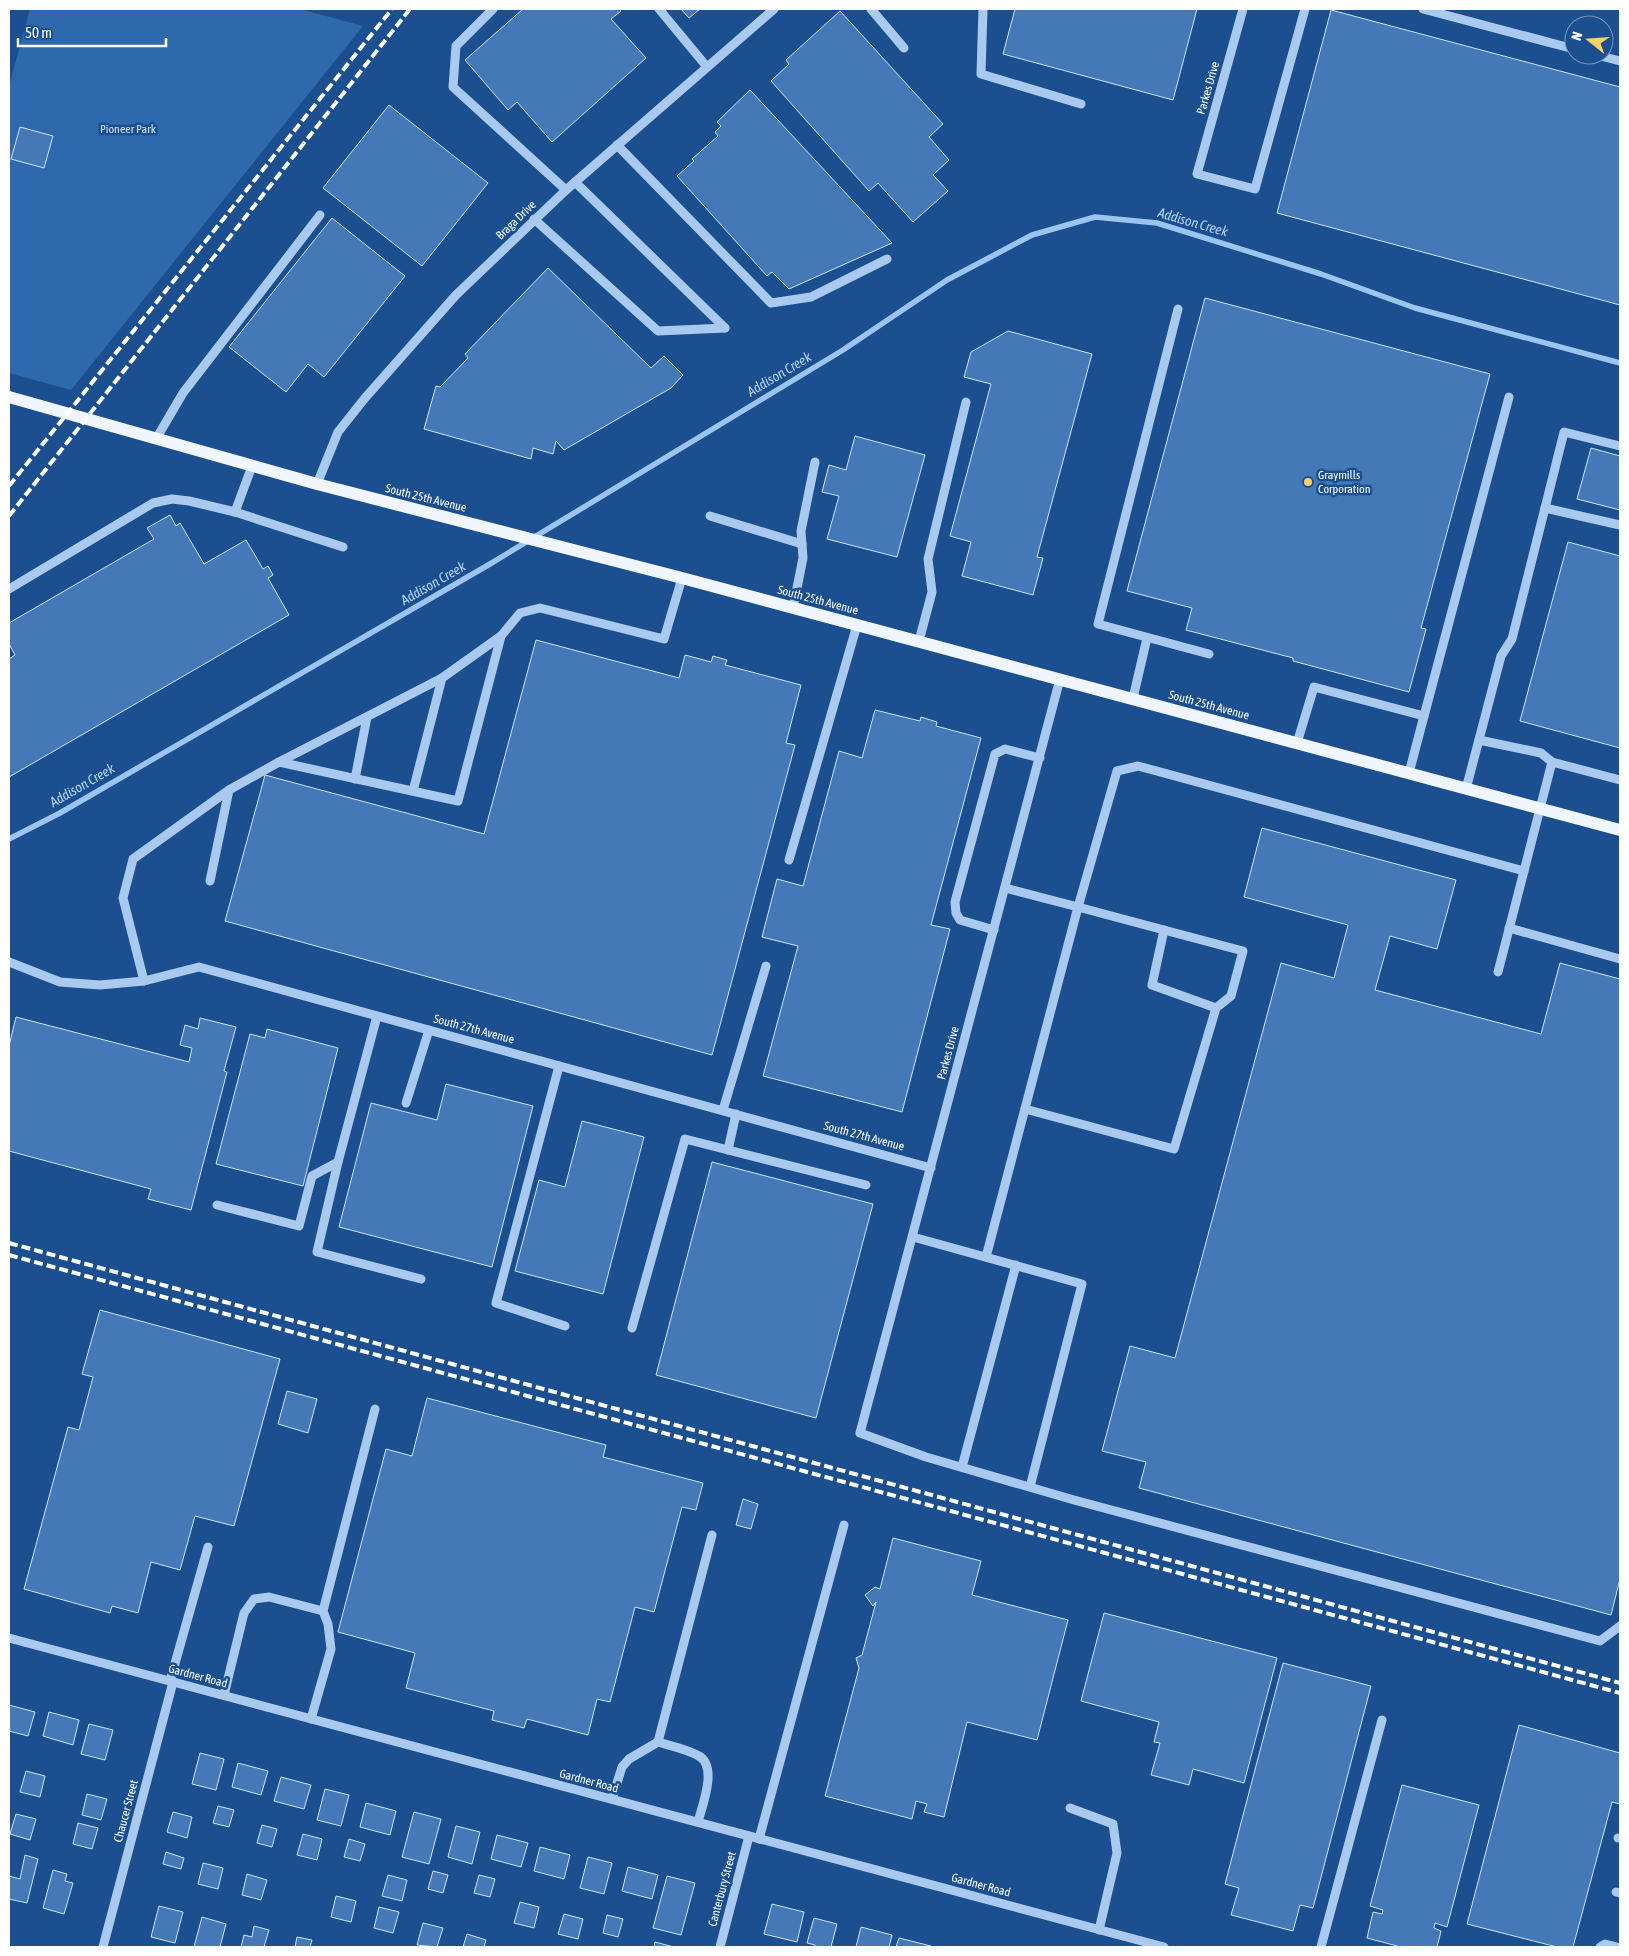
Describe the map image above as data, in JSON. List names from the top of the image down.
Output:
{
  "streets": {
    "main road": ["South 25th Avenue"],
    "street": [
      "Parkes Drive",
      "Braga Drive",
      "South 27th Avenue",
      "Gardner Road",
      "Chaucer Street",
      "Canterbury Street"
    ]
  },
  "crossings": [
    ["Parkes Drive", "South 25th Avenue"],
    ["Parkes Drive", "South 27th Avenue"],
    ["Braga Drive", "South 25th Avenue"],
    ["Gardner Road", "Chaucer Street"],
    ["Gardner Road", "Canterbury Street"]
  ],
  "water": ["Addison Creek"],
  "parks": ["Pioneer Park"],
  "places": ["Graymills Corporation"],
  "scale_bar": "50 m",
  "north": "left"
}
